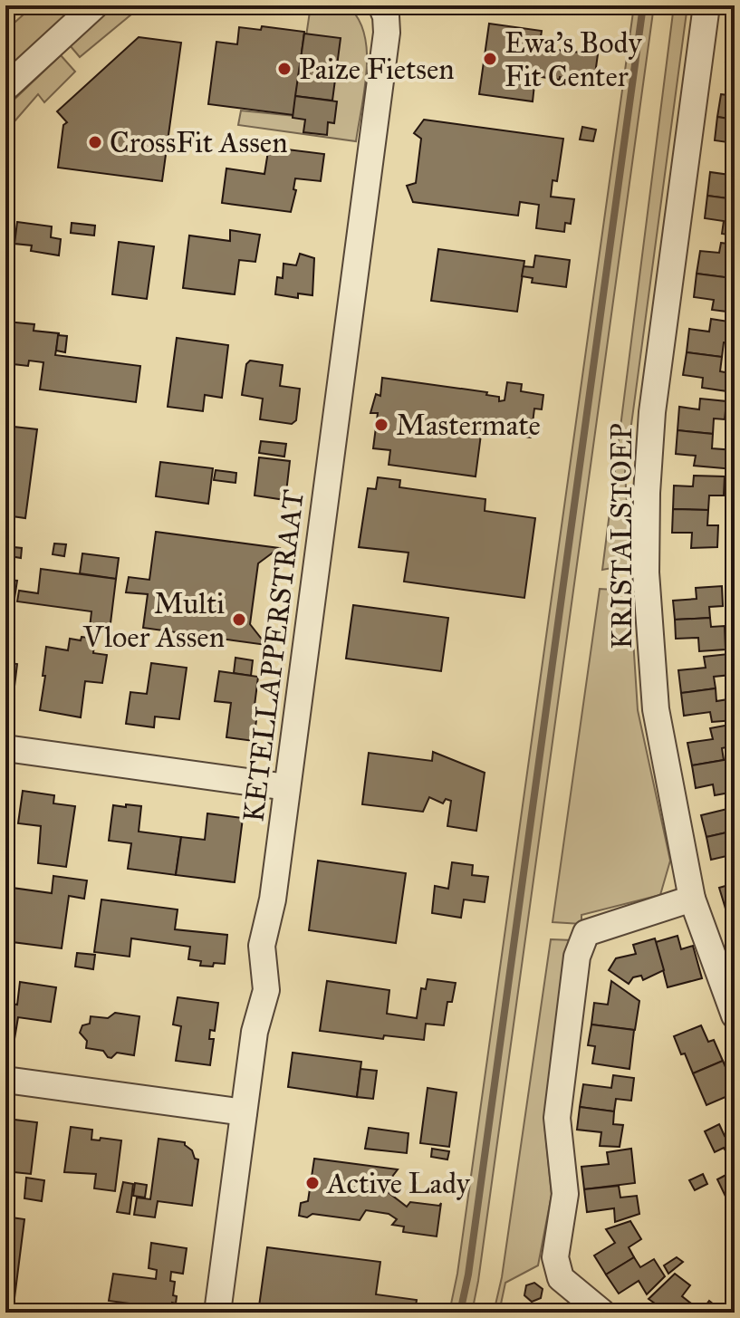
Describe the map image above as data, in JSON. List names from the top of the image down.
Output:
{
  "streets": {
    "street": ["KRISTALSTOEP", "KETELLAPPERSTRAAT"]
  },
  "places": [
    "Ewa's Body Fit Center",
    "Paize Fietsen",
    "CrossFit Assen",
    "Mastermate",
    "Multi Vloer Assen",
    "Active Lady"
  ]
}
